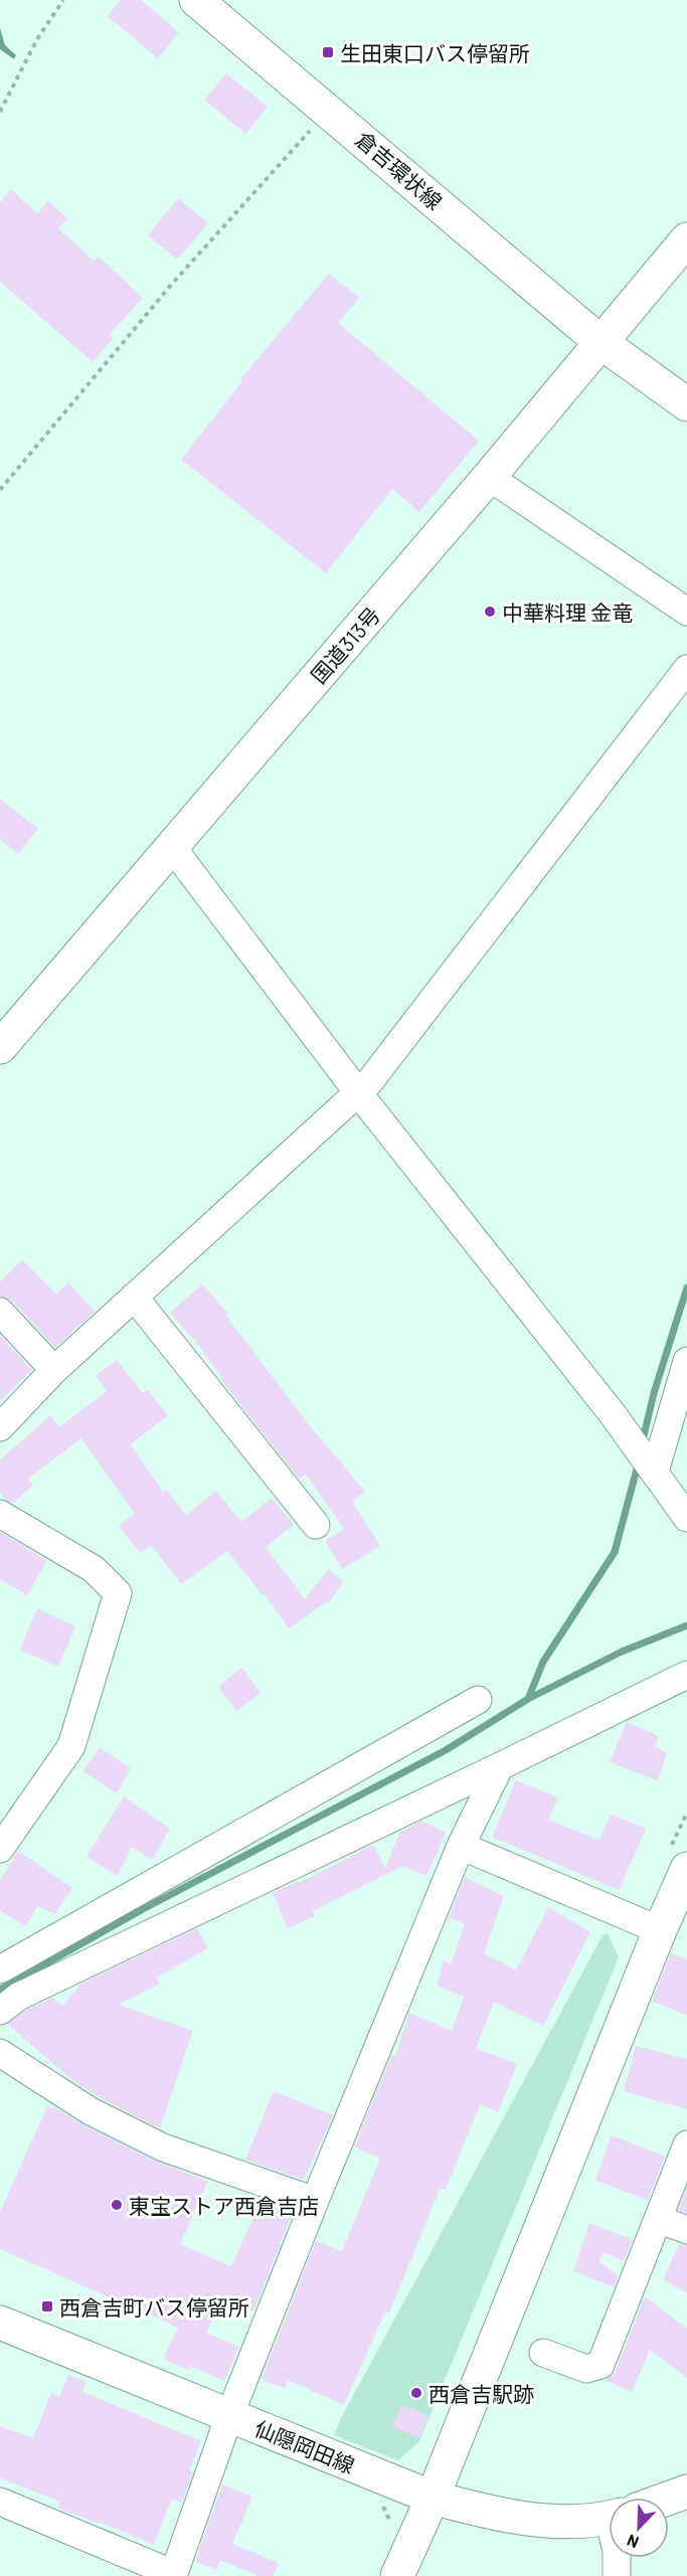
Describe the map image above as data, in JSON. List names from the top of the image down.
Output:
{
  "streets": {
    "main road": ["倉吉環状線", "国道313号", "仙隠岡田線"]
  },
  "crossings": [
    ["倉吉環状線", "国道313号"]
  ],
  "places": {
    "transit": ["生田東口バス停留所", "西倉吉町バス停留所"],
    "other": ["中華料理 金竜", "東宝ストア西倉吉店", "西倉吉駅跡"]
  },
  "north": "bottom left"
}
